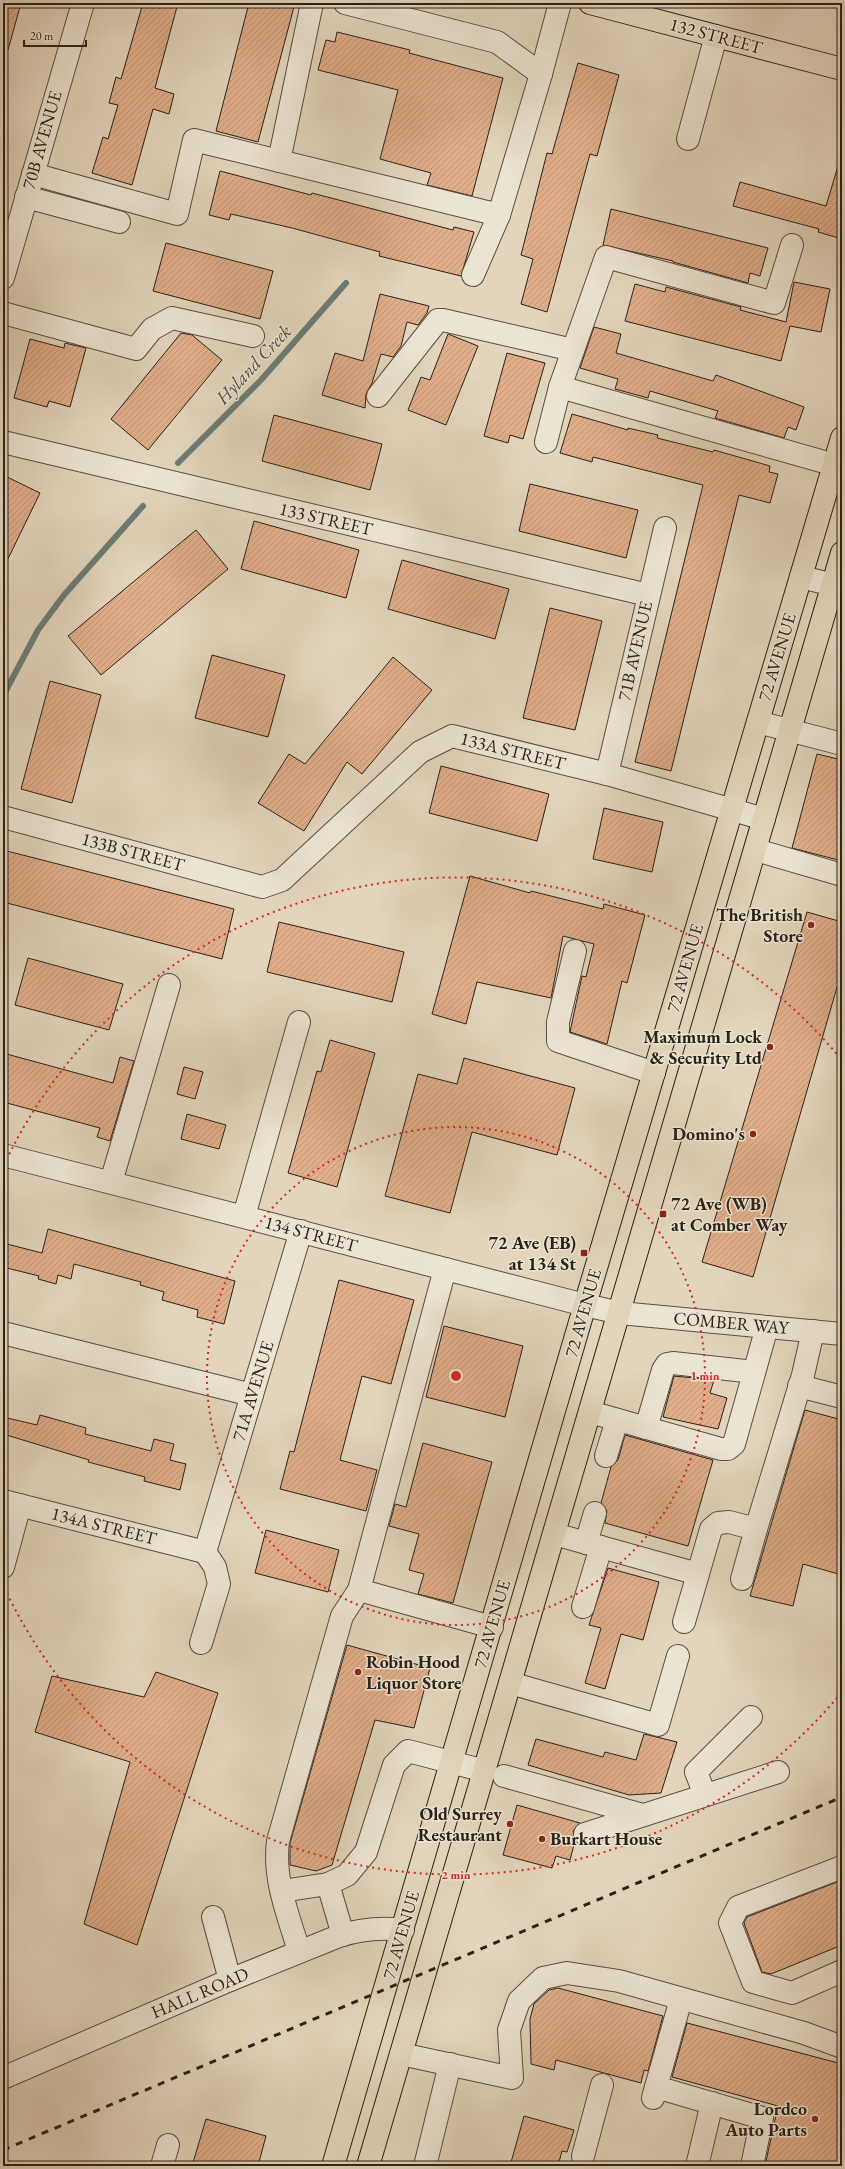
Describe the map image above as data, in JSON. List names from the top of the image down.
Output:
{
  "streets": {
    "main road": ["132 STREET", "72 AVENUE"],
    "street": [
      "70B AVENUE",
      "133 STREET",
      "71B AVENUE",
      "133A STREET",
      "133B STREET",
      "134 STREET",
      "COMBER WAY",
      "71A AVENUE",
      "134A STREET",
      "HALL ROAD"
    ]
  },
  "crossings": [
    ["133 STREET", "71B AVENUE"],
    ["71B AVENUE", "133A STREET"],
    ["72 AVENUE", "133A STREET"],
    ["72 AVENUE", "134 STREET"],
    ["72 AVENUE", "COMBER WAY"],
    ["72 AVENUE", "HALL ROAD"],
    ["133A STREET", "133B STREET"],
    ["134 STREET", "COMBER WAY"],
    ["134 STREET", "71A AVENUE"],
    ["71A AVENUE", "134A STREET"]
  ],
  "water": ["Hyland Creek"],
  "places": {
    "other": [
      "The British Store",
      "Maximum Lock & Security Ltd",
      "Domino's",
      "Robin Hood Liquor Store",
      "Old Surrey Restaurant",
      "Burkart House",
      "Lordco Auto Parts"
    ],
    "transit": ["72 Ave (WB) at Comber Way", "72 Ave (EB) at 134 St"]
  },
  "scale_bar": "20 m",
  "rings": ["1 min", "2 min"]
}
